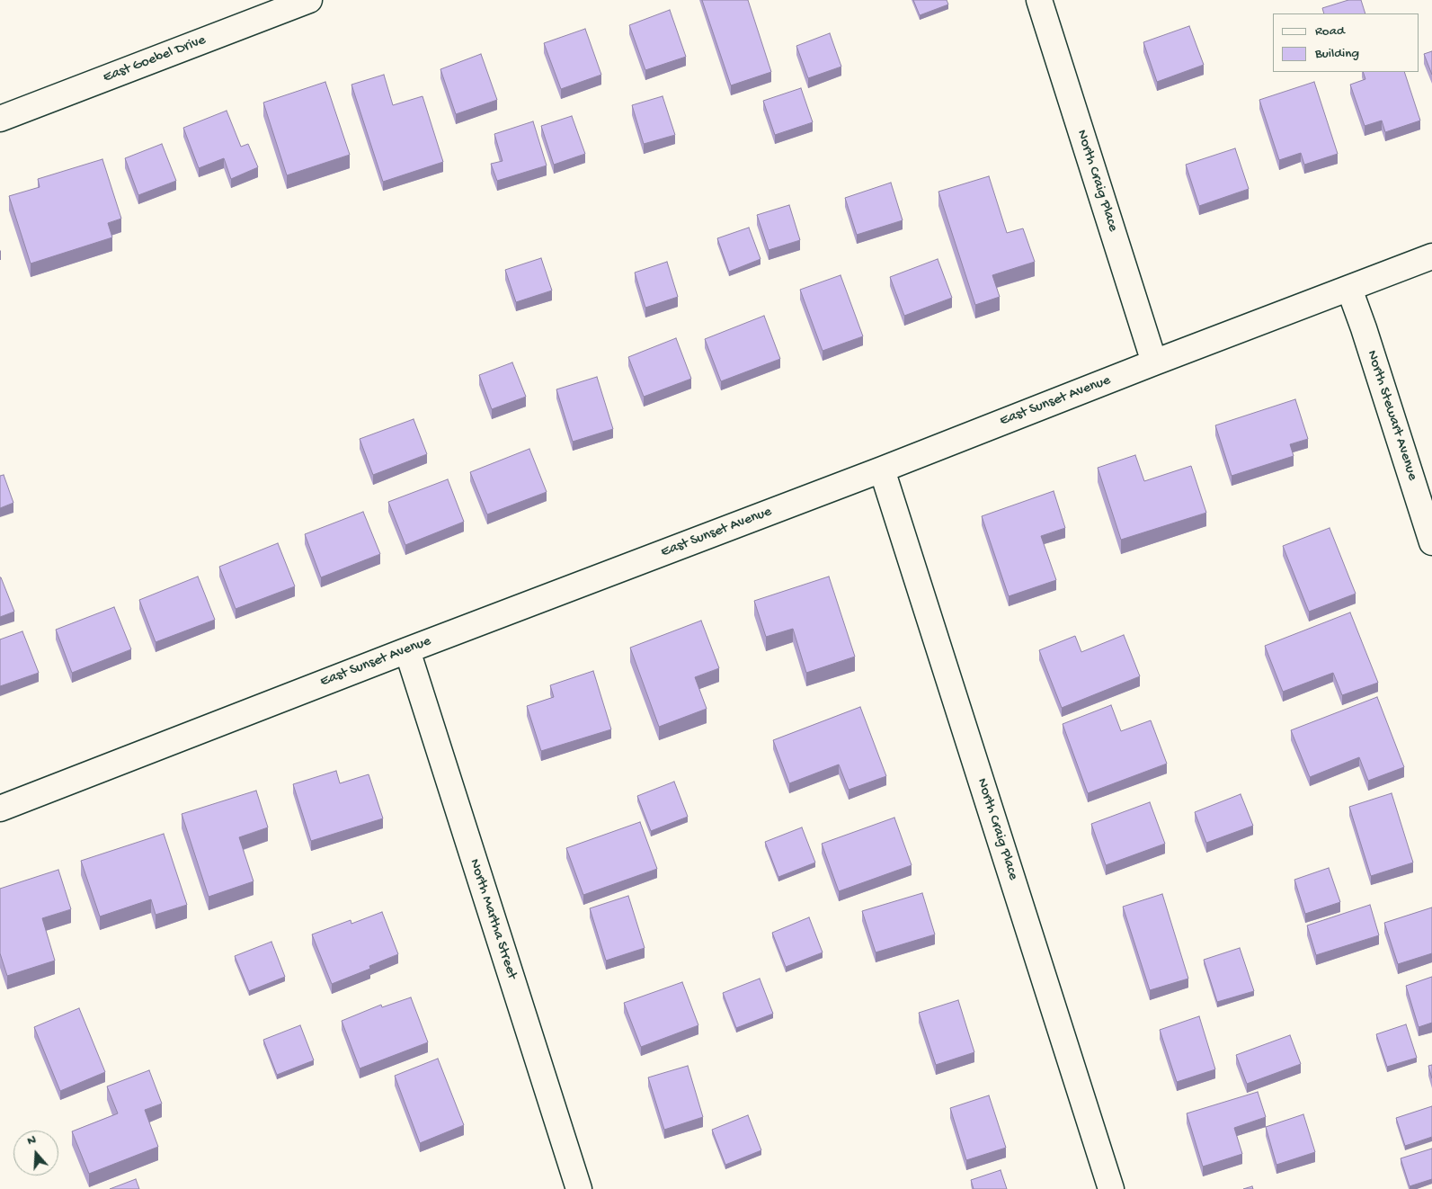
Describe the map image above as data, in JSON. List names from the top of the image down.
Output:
{
  "streets": {
    "street": [
      "East Goebel Drive",
      "North Craig Place",
      "East Sunset Avenue",
      "North Stewart Avenue",
      "North Martha Street"
    ]
  },
  "crossings": [
    ["North Craig Place", "East Sunset Avenue"],
    ["East Sunset Avenue", "North Stewart Avenue"],
    ["East Sunset Avenue", "North Martha Street"]
  ],
  "legend": ["Road", "Building"],
  "north": "top"
}
